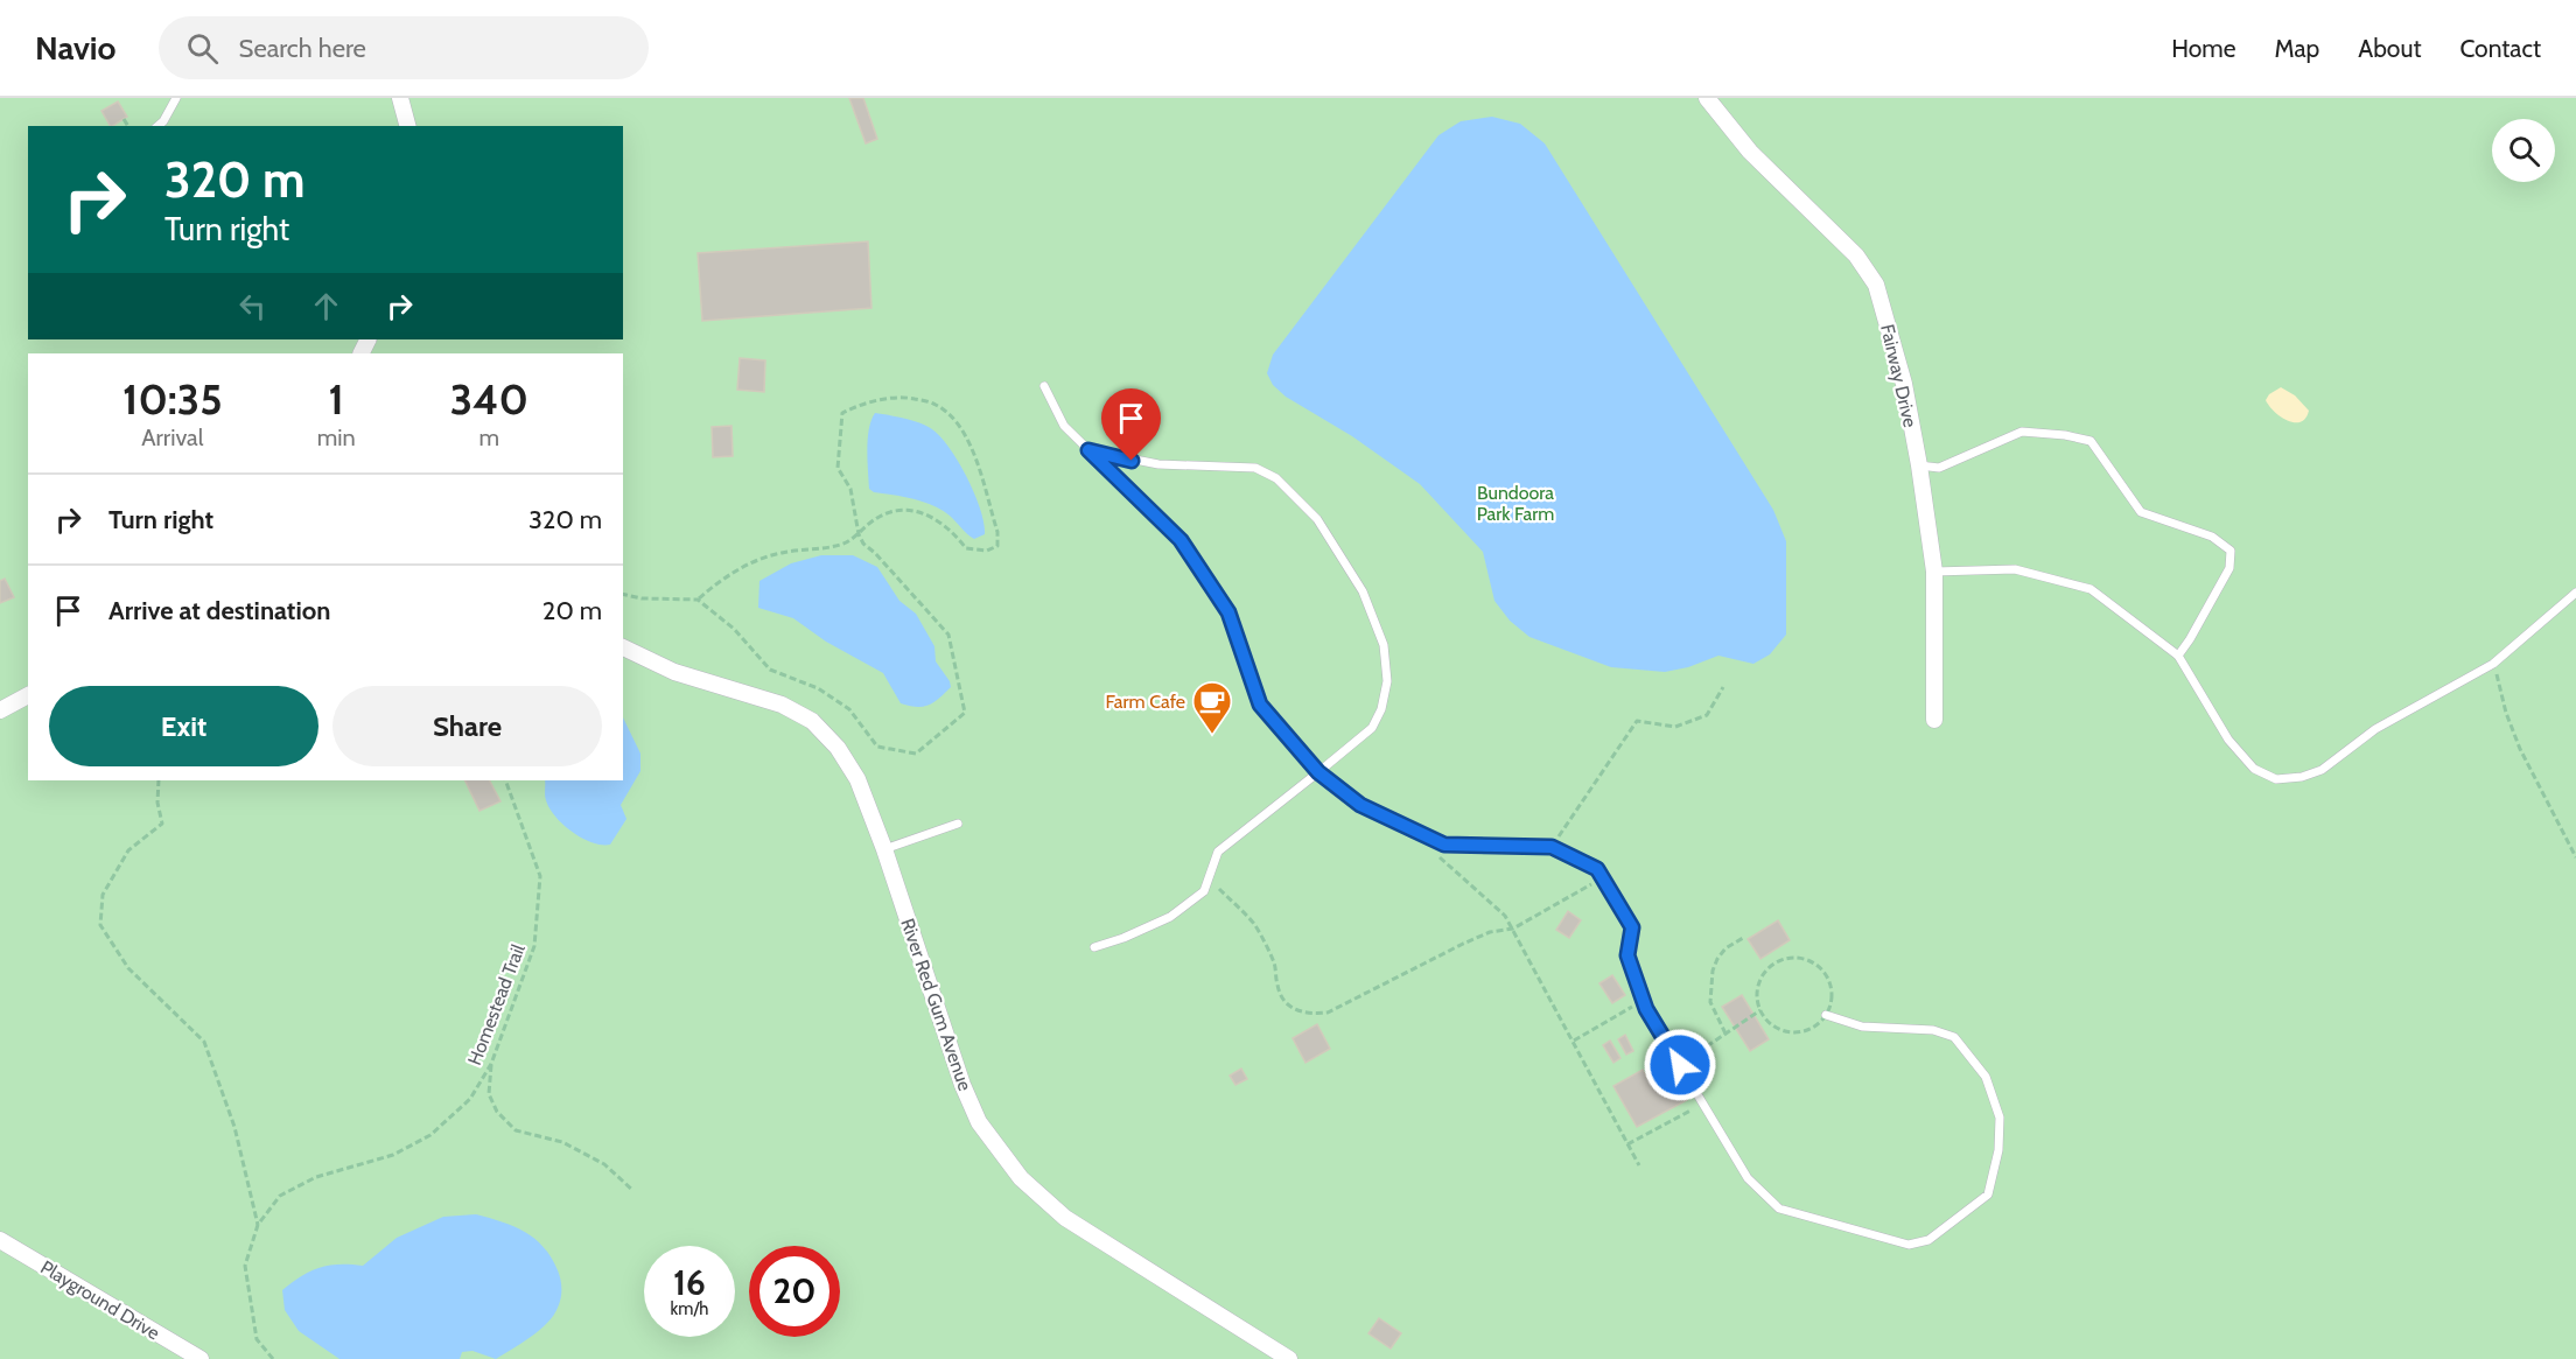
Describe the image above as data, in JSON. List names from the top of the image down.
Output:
{
  "streets": {
    "street": ["Fairway Drive", "River Red Gum Avenue", "Playground Drive"],
    "path": ["Homestead Trail"]
  },
  "parks": ["Bundoora Park Farm"],
  "places": {
    "cafe": ["Farm Cafe"]
  },
  "page": {
    "header": "Navio",
    "search": "Search here",
    "nav": [
      "Home",
      "Map",
      "About",
      "Contact"
    ],
    "turn": ["320 m", "Turn right"],
    "eta": [
      "10:35",
      "Arrival",
      "1",
      "min",
      "340",
      "m"
    ],
    "list": [
      {
        "name": "Turn right",
        "value": "320 m"
      },
      {
        "name": "Arrive at destination",
        "value": "20 m"
      }
    ],
    "buttons": ["Exit", "Share"],
    "speed": "16 km/h",
    "limit": "20"
  }
}
